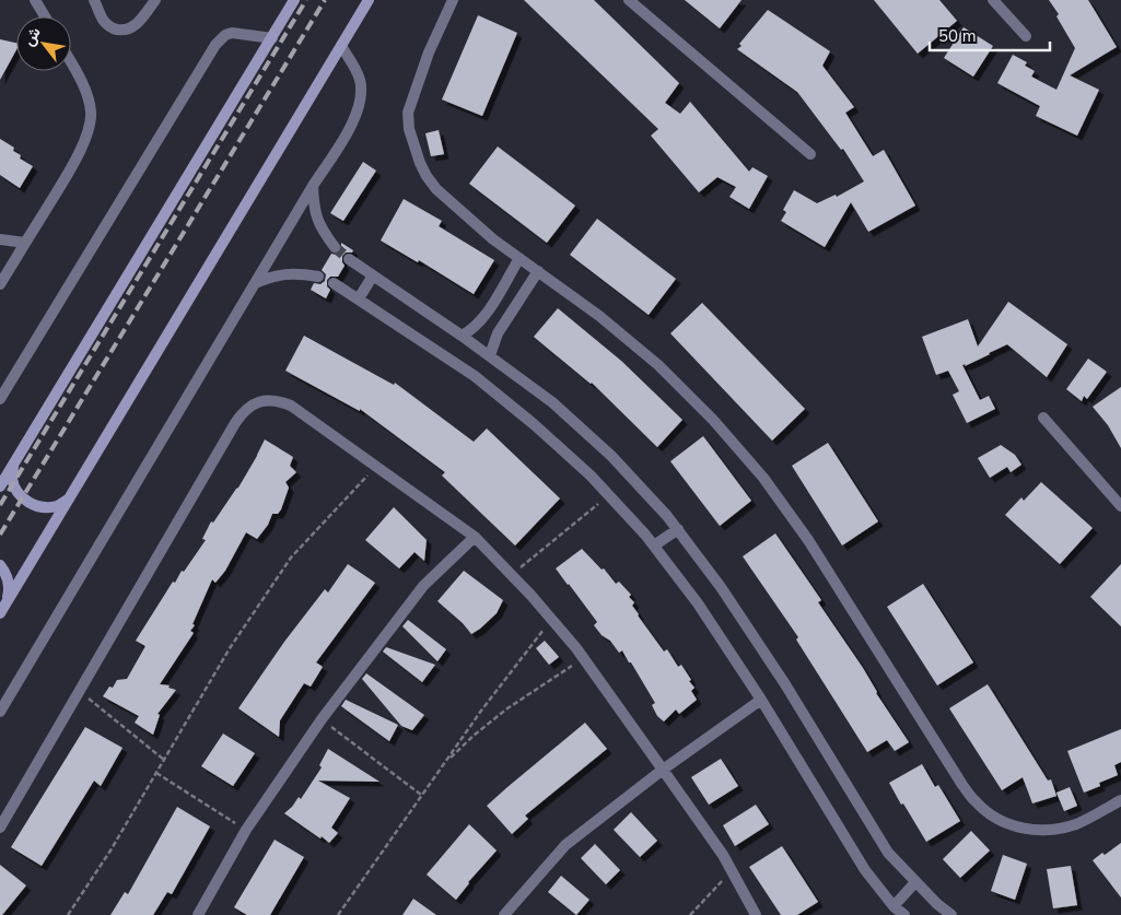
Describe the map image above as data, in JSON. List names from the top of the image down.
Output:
{
  "scale_bar": "50 m",
  "north": "top left"
}
